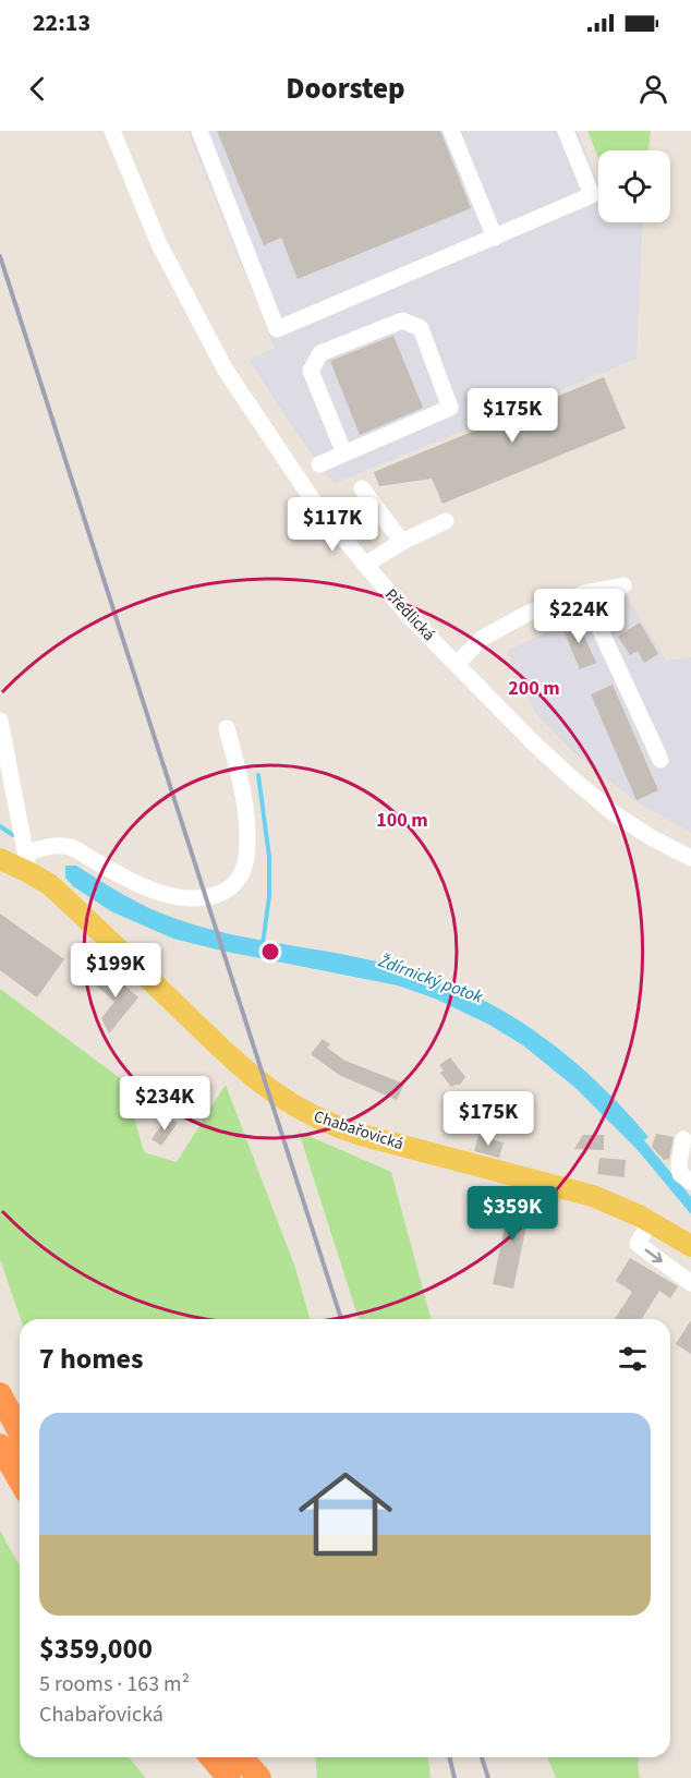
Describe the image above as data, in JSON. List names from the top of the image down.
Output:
{
  "streets": {
    "main road": ["Chabařovická"],
    "street": ["Předlická"]
  },
  "water": ["Ždírnický potok"],
  "page": {
    "status": "22:13",
    "header": "Doorstep",
    "price": [
      "$175K",
      "$117K",
      "$224K",
      "$199K",
      "$234K",
      "$175K",
      "$359K"
    ],
    "heading": "7 homes",
    "list": [
      {
        "name": "$359,000",
        "note": "5 rooms · 163 m² · Chabařovická"
      }
    ]
  },
  "rings": ["200 m", "100 m"]
}
